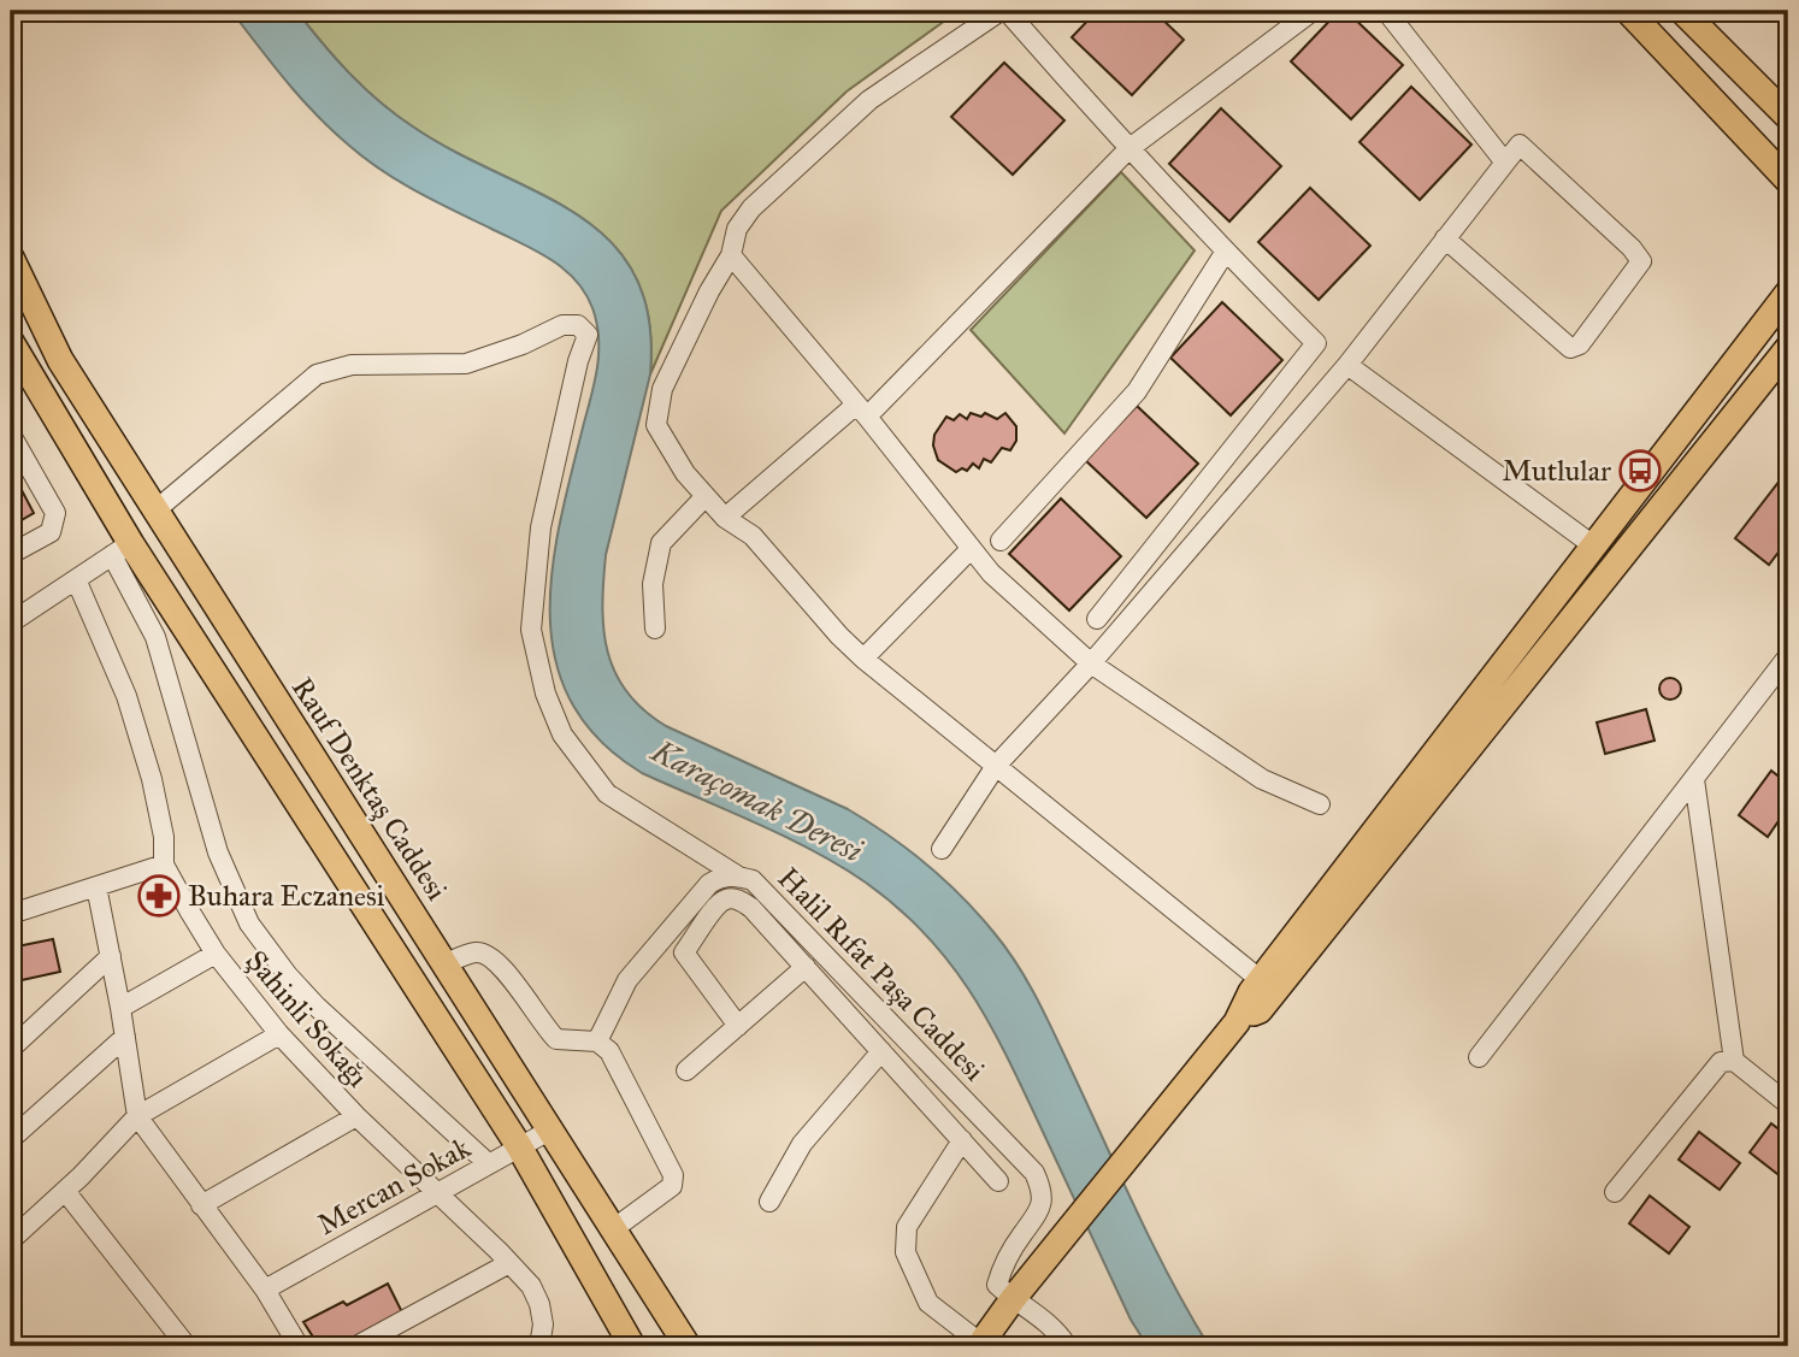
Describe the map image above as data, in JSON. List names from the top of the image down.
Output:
{
  "streets": {
    "main road": ["Rauf Denktaş Caddesi"],
    "street": ["Halil Rıfat Paşa Caddesi", "Şahinli Sokağı", "Mercan Sokak"]
  },
  "crossings": [
    ["Rauf Denktaş Caddesi", "Mercan Sokak"],
    ["Şahinli Sokağı", "Mercan Sokak"]
  ],
  "water": ["Karaçomak Deresi"],
  "places": {
    "bus stop": ["Mutlular"],
    "pharmacy": ["Buhara Eczanesi"]
  }
}
